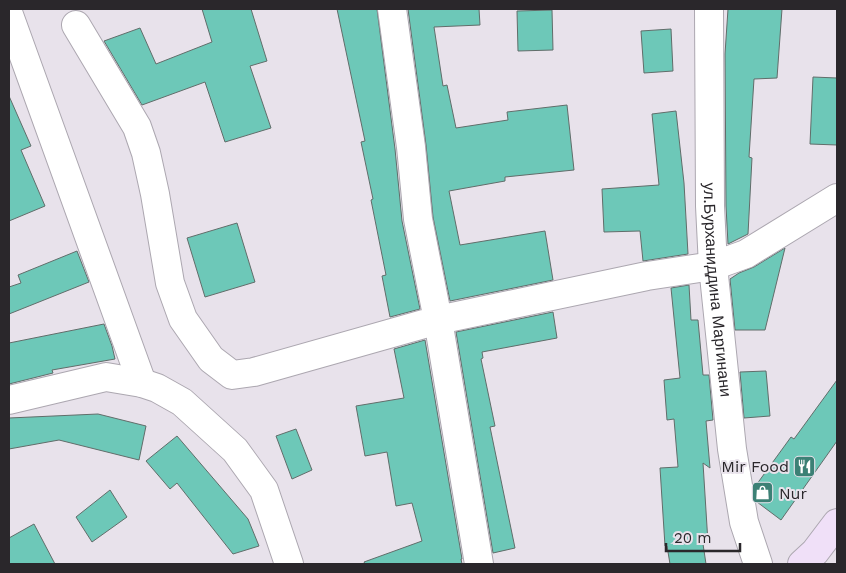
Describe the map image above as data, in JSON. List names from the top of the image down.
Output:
{
  "streets": {
    "street": ["ул.Бурханиддина Маргинани"]
  },
  "places": {
    "restaurant": ["Mir Food"],
    "shop": ["Nur"]
  },
  "scale_bar": "20 m"
}
